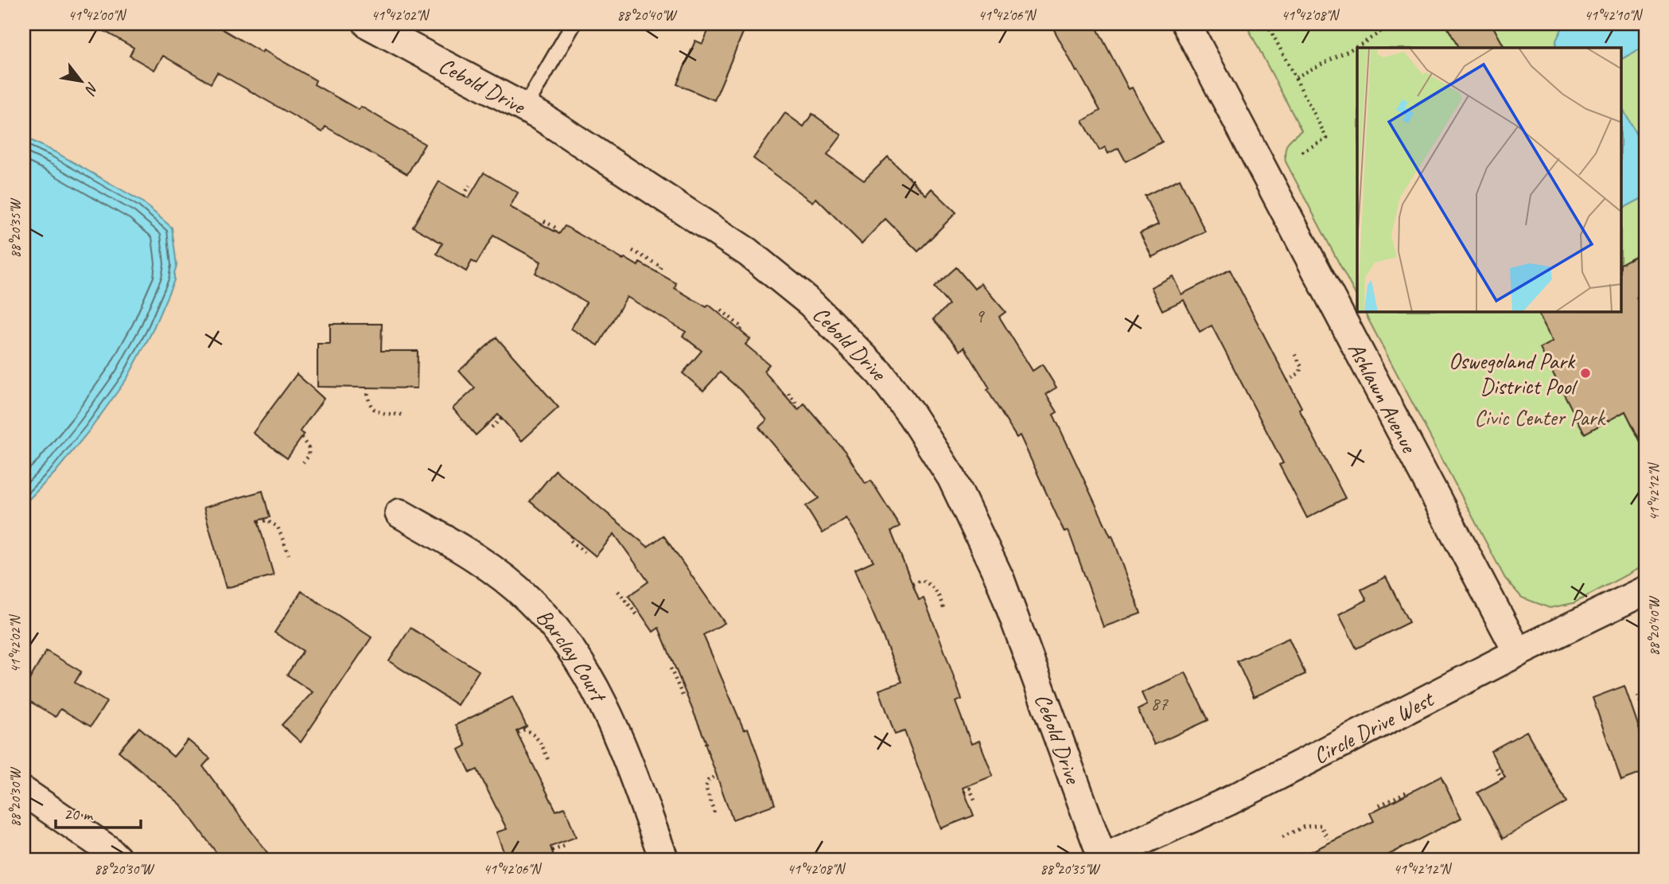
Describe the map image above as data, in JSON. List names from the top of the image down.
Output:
{
  "streets": {
    "street": [
      "Cebold Drive",
      "Ashlawn Avenue",
      "Barclay Court",
      "Circle Drive West"
    ]
  },
  "crossings": [
    ["Cebold Drive", "Circle Drive West"],
    ["Ashlawn Avenue", "Circle Drive West"]
  ],
  "parks": ["Civic Center Park"],
  "places": ["Oswegoland Park District Pool"],
  "house_numbers": ["9", "87"],
  "scale_bar": "20 m",
  "north": "bottom right",
  "coordinates": [
    "41°42'00\"N",
    "41°42'02\"N",
    "88°20'40\"W",
    "41°42'06\"N",
    "41°42'08\"N",
    "41°42'10\"N",
    "88°20'35\"W",
    "41°42'12\"N",
    "88°20'30\"W"
  ]
}
